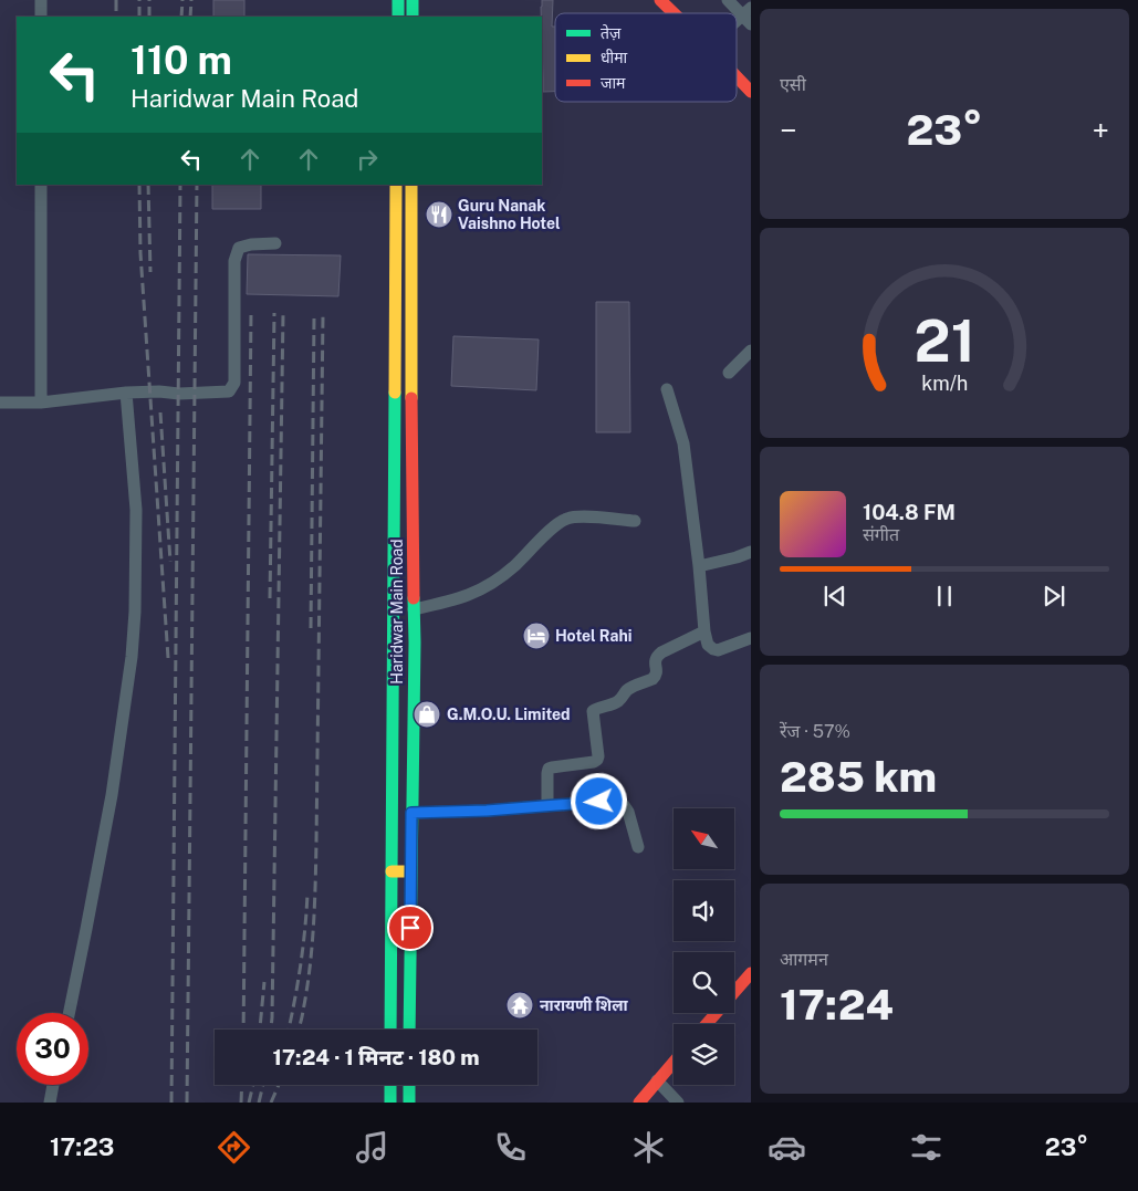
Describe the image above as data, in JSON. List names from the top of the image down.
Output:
{
  "streets": {
    "main road": ["Haridwar Main Road"]
  },
  "places": {
    "restaurant": ["Guru Nanak Vaishno Hotel"],
    "hotel": ["Hotel Rahi"],
    "shop": ["G.M.O.U. Limited"],
    "temple": ["नारायणी शिला"]
  },
  "legend": ["तेज़", "धीमा", "जाम"],
  "north": "top left",
  "page": {
    "tile": [
      "एसी",
      ["रेंज · 57%", "285 km"],
      ["आगमन", "17:24"]
    ],
    "turn": ["110 m", "Haridwar Main Road"],
    "heat": ["−", "23°", "+"],
    "song": ["104.8 FM", "संगीत"],
    "limit": "30",
    "trip": "17:24 · 1 मिनट · 180 m",
    "tabs": ["17:23", "23°"],
    "gauge": ["21", "km/h"]
  }
}
